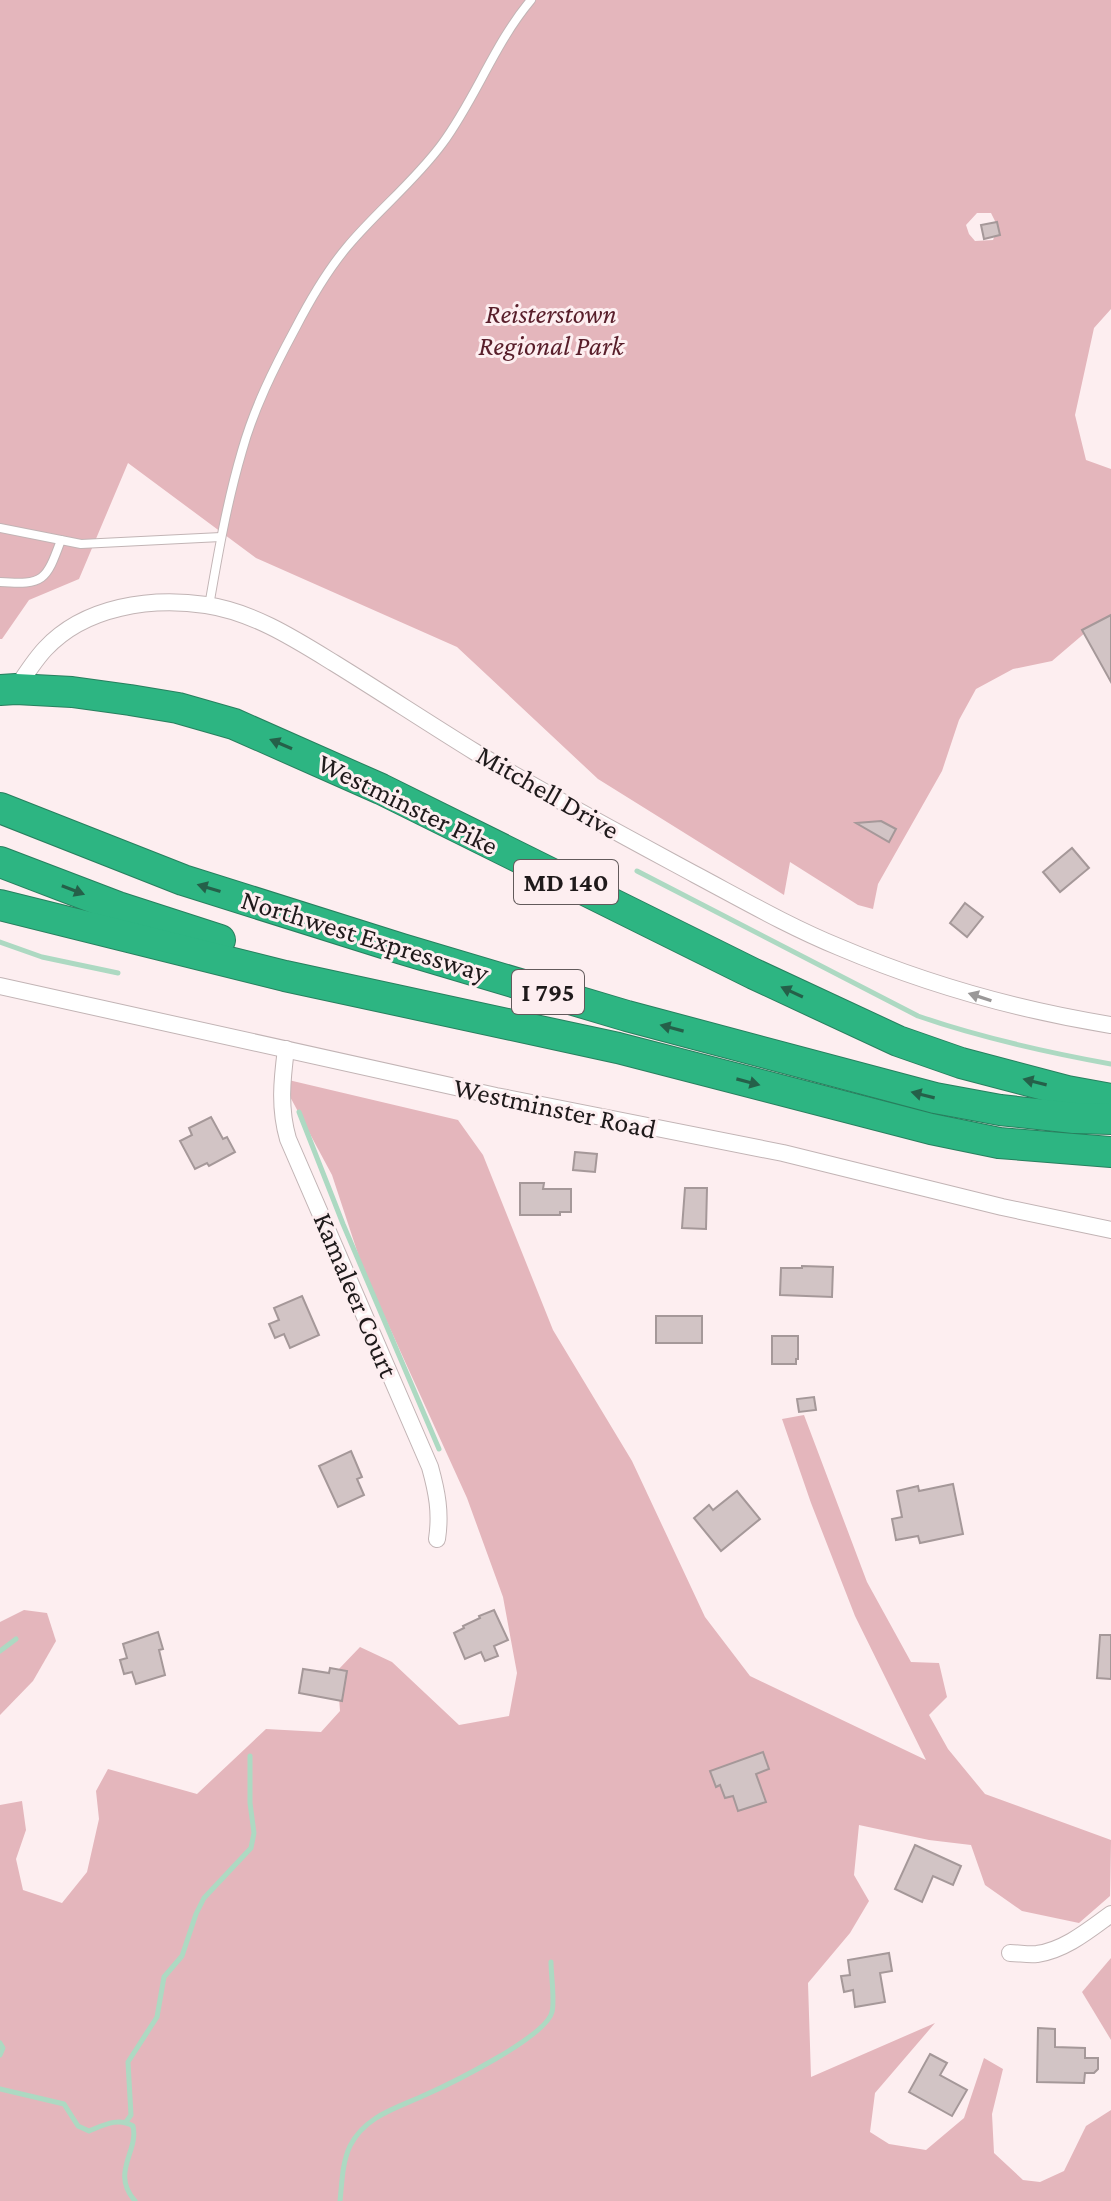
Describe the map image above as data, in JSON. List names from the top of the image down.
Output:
{
  "streets": {
    "highway": [
      "Westminster Pike",
      "MD 140",
      "Northwest Expressway",
      "I 795"
    ],
    "street": ["Mitchell Drive", "Westminster Road", "Kamaleer Court"]
  },
  "crossings": [
    ["Mitchell Drive", "Westminster Pike"],
    ["Westminster Road", "Kamaleer Court"]
  ],
  "one_way": ["Mitchell Drive"],
  "parks": ["Reisterstown Regional Park"]
}
